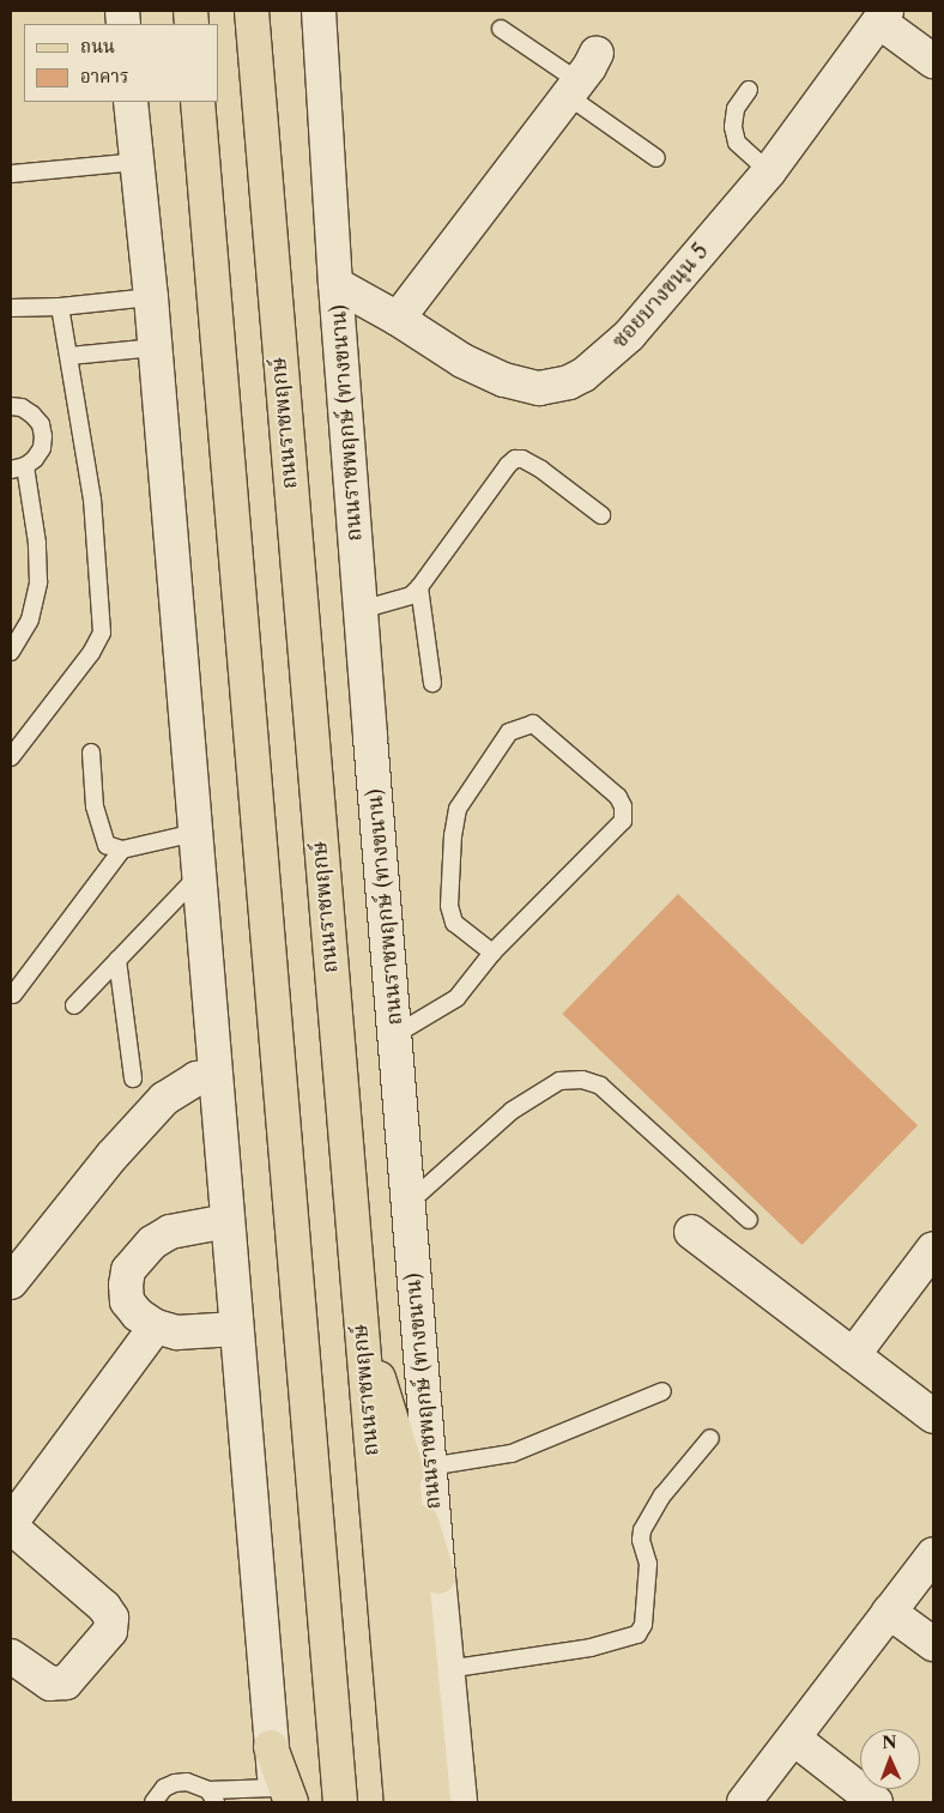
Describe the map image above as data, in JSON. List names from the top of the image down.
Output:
{
  "streets": {
    "main road": ["ซอยบางขนุน 5", "ถนนราชพฤกษ์", "ถนนราชพฤกษ์ (ทางขนาน)"]
  },
  "crossings": [
    ["ซอยบางขนุน 5", "ถนนราชพฤกษ์ (ทางขนาน)"]
  ],
  "legend": ["ถนน", "อาคาร"],
  "north": "top"
}
